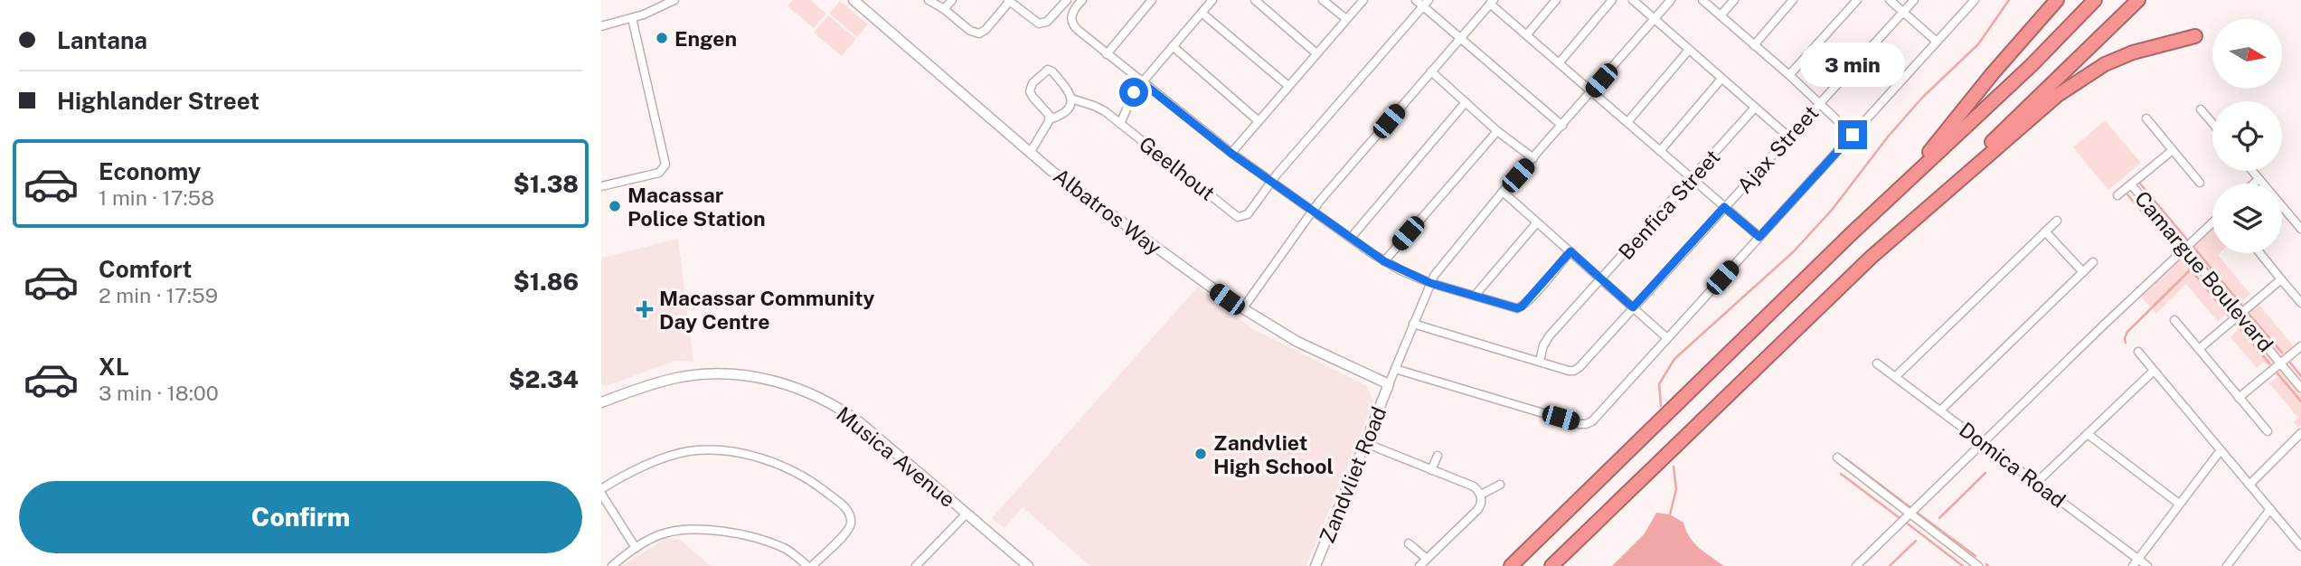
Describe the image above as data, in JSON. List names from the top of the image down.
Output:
{
  "streets": {
    "street": [
      "Ajax Street",
      "Geelhout",
      "Benfica Street",
      "Albatros Way",
      "Camargue Boulevard",
      "Musica Avenue",
      "Domica Road",
      "Zandvliet Road"
    ]
  },
  "crossings": [
    ["Ajax Street", "Benfica Street"],
    ["Albatros Way", "Zandvliet Road"]
  ],
  "places": {
    "other": ["Engen", "Macassar Police Station", "Zandvliet High School"],
    "health": ["Macassar Community Day Centre"]
  },
  "north": "right",
  "page": {
    "banner": ["Lantana", "Highlander Street"],
    "bubble": "3 min",
    "list": [
      {
        "name": "Economy",
        "note": "1 min · 17:58",
        "value": "$1.38"
      },
      {
        "name": "Comfort",
        "note": "2 min · 17:59",
        "value": "$1.86"
      },
      {
        "name": "XL",
        "note": "3 min · 18:00",
        "value": "$2.34"
      }
    ],
    "buttons": "Confirm"
  }
}
